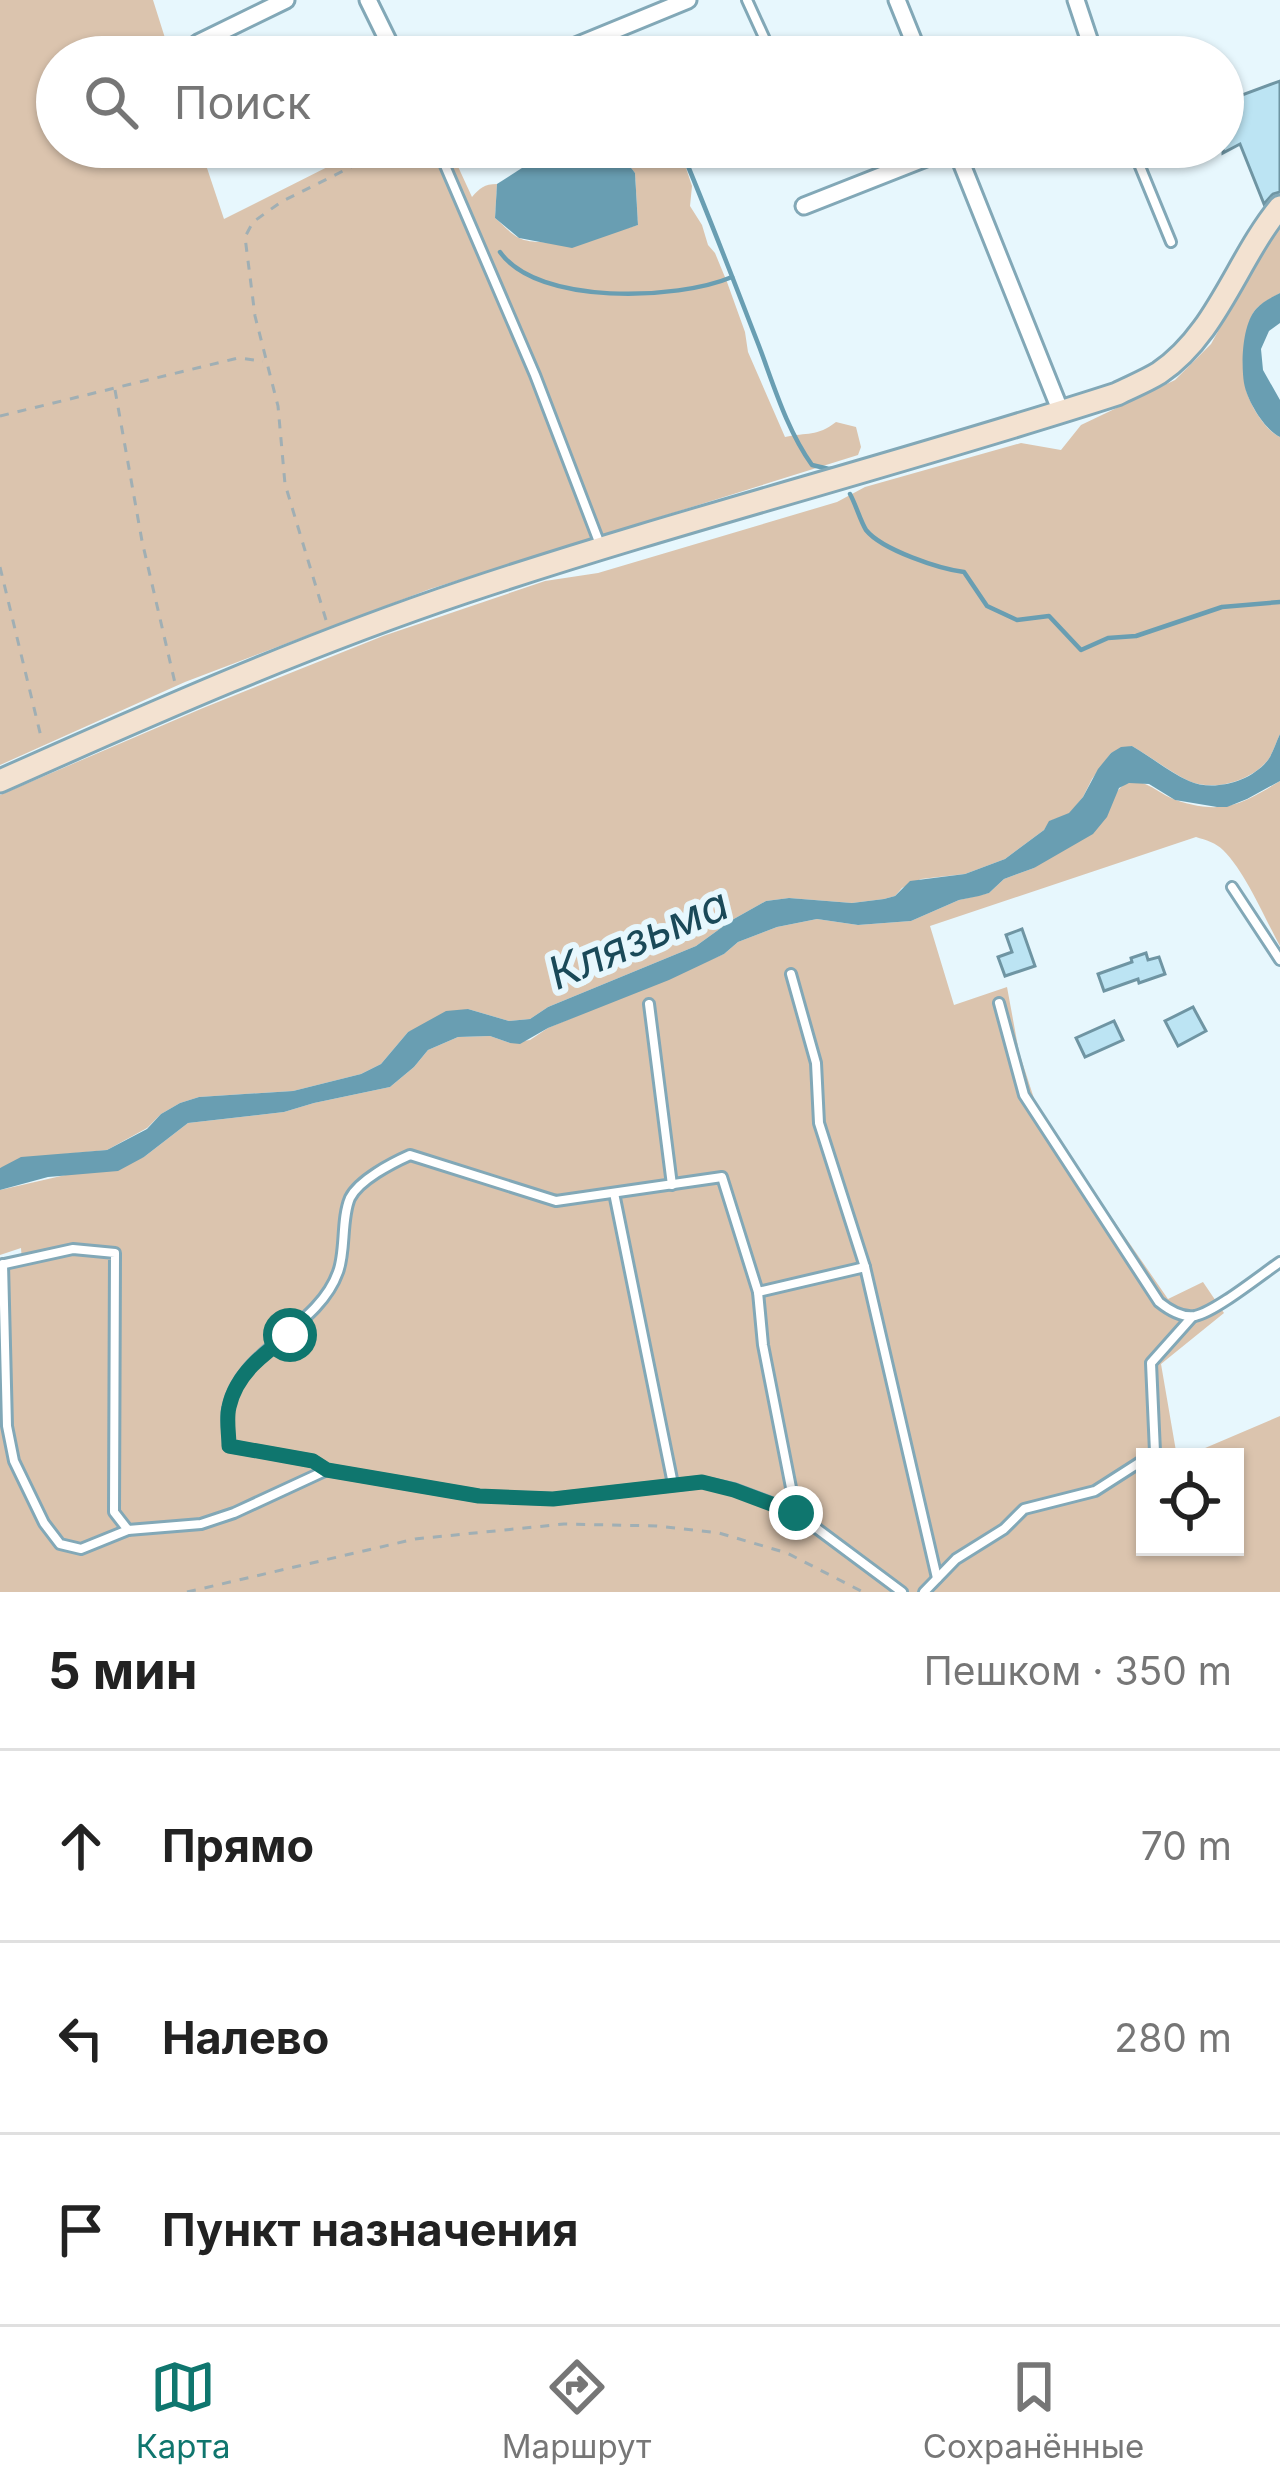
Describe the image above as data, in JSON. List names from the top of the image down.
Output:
{
  "water": ["Клязьма"],
  "page": {
    "search": "Поиск",
    "heading": ["5 мин", "Пешком · 350 m"],
    "list": [
      ["Прямо", "70 m"],
      ["Налево", "280 m"],
      "Пункт назначения"
    ],
    "nav": ["Карта", "Маршрут", "Сохранённые"]
  }
}
